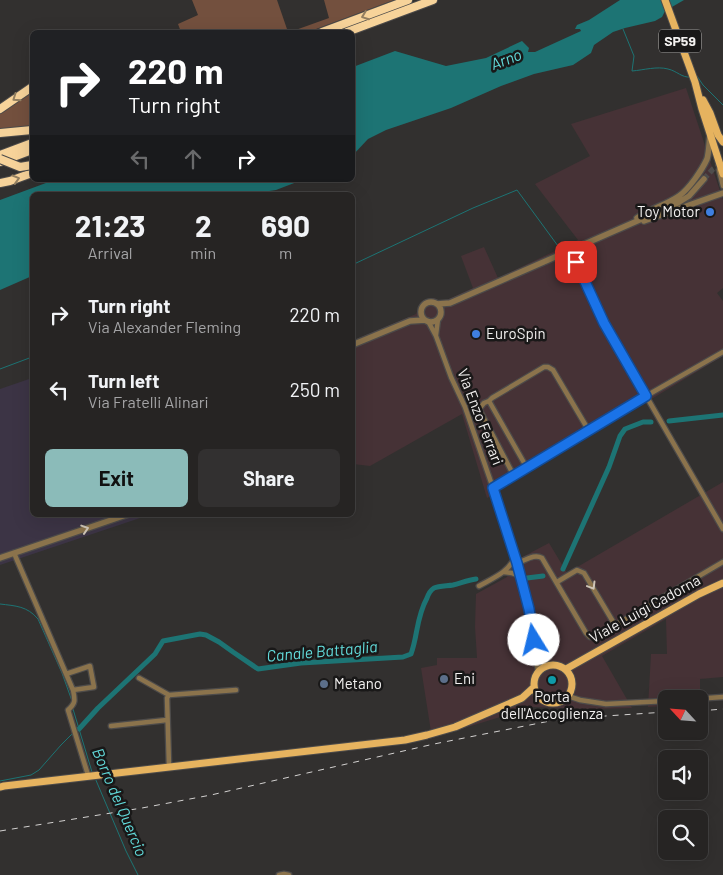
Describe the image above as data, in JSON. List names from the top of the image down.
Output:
{
  "streets": {
    "main road": ["SP59", "Viale Luigi Cadorna"],
    "street": ["Via Enzo Ferrari"]
  },
  "crossings": [
    ["Via Enzo Ferrari", "Viale Luigi Cadorna"]
  ],
  "water": ["Arno", "Canale Battaglia", "Borro del Quercio"],
  "places": [
    "Toy Motor",
    "EuroSpin",
    "Eni",
    "Porta dell'Accoglienza",
    "Metano"
  ],
  "north": "top left",
  "page": {
    "turn": ["220 m", "Turn right"],
    "eta": [
      "21:23",
      "Arrival",
      "2",
      "min",
      "690",
      "m"
    ],
    "list": [
      {
        "name": "Turn right",
        "note": "Via Alexander Fleming",
        "value": "220 m"
      },
      {
        "name": "Turn left",
        "note": "Via Fratelli Alinari",
        "value": "250 m"
      }
    ],
    "buttons": ["Exit", "Share"]
  }
}
